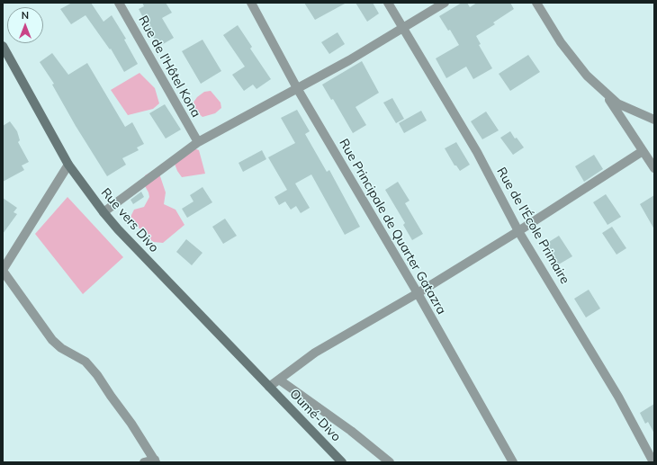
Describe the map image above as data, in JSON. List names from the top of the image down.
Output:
{
  "streets": {
    "main road": ["Rue vers Divo", "Oumé-Divo"],
    "street": ["Rue de l'Hôtel Kona", "Rue de l'École Primaire", "Rue Principale de Quarter Gatazra"]
  },
  "crossings": [
    ["Rue vers Divo", "Oumé-Divo"]
  ],
  "north": "top"
}
